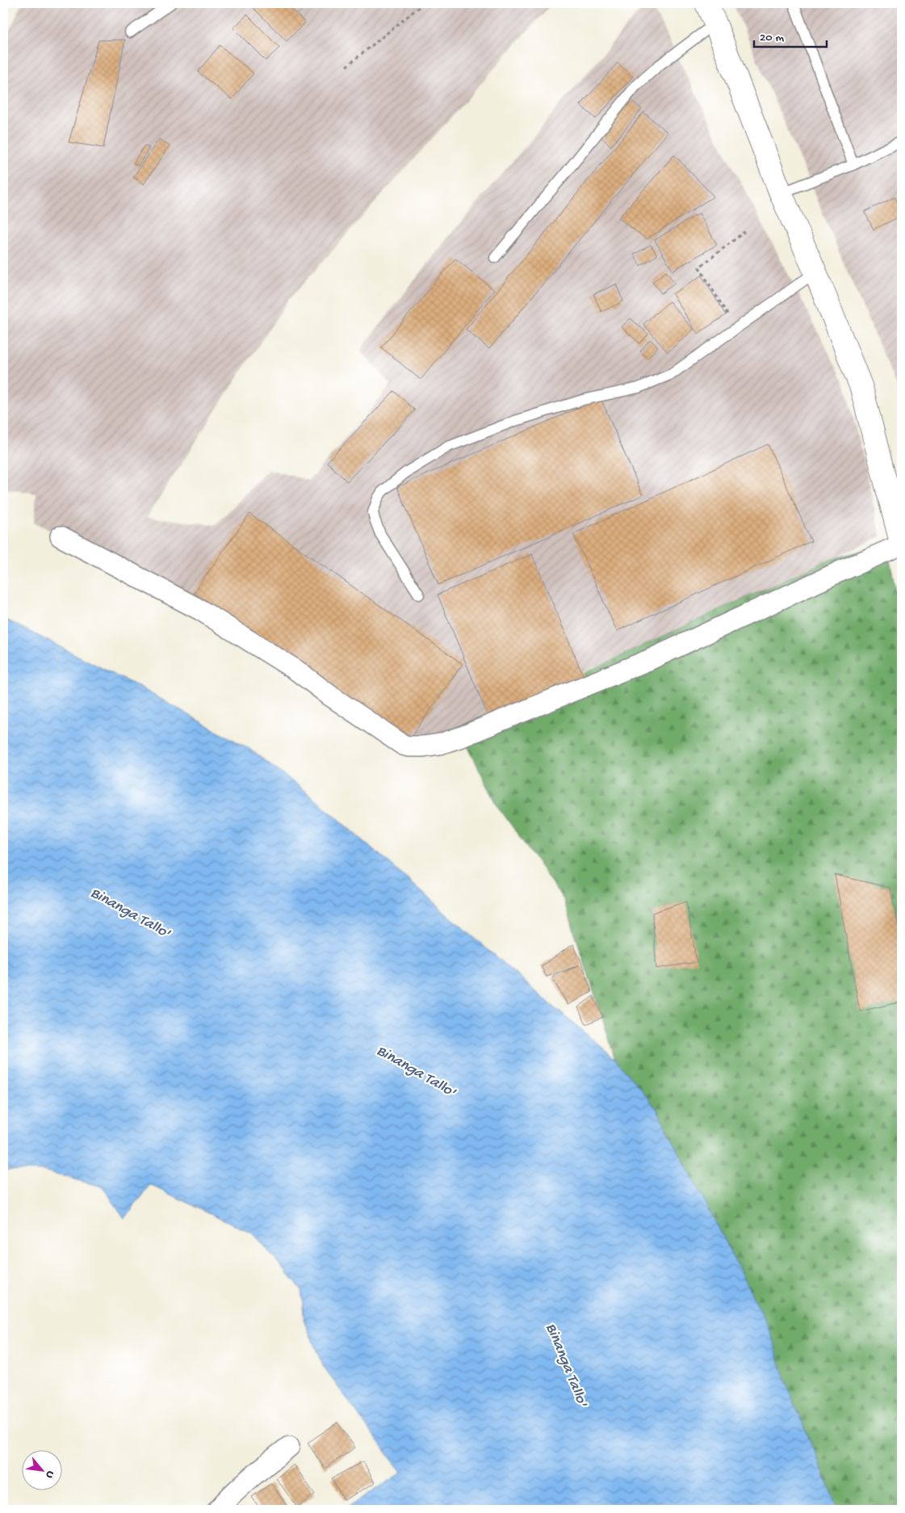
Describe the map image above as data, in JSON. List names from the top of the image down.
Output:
{
  "water": ["Binanga Tallo'"],
  "scale_bar": "20 m",
  "north": "bottom right"
}
